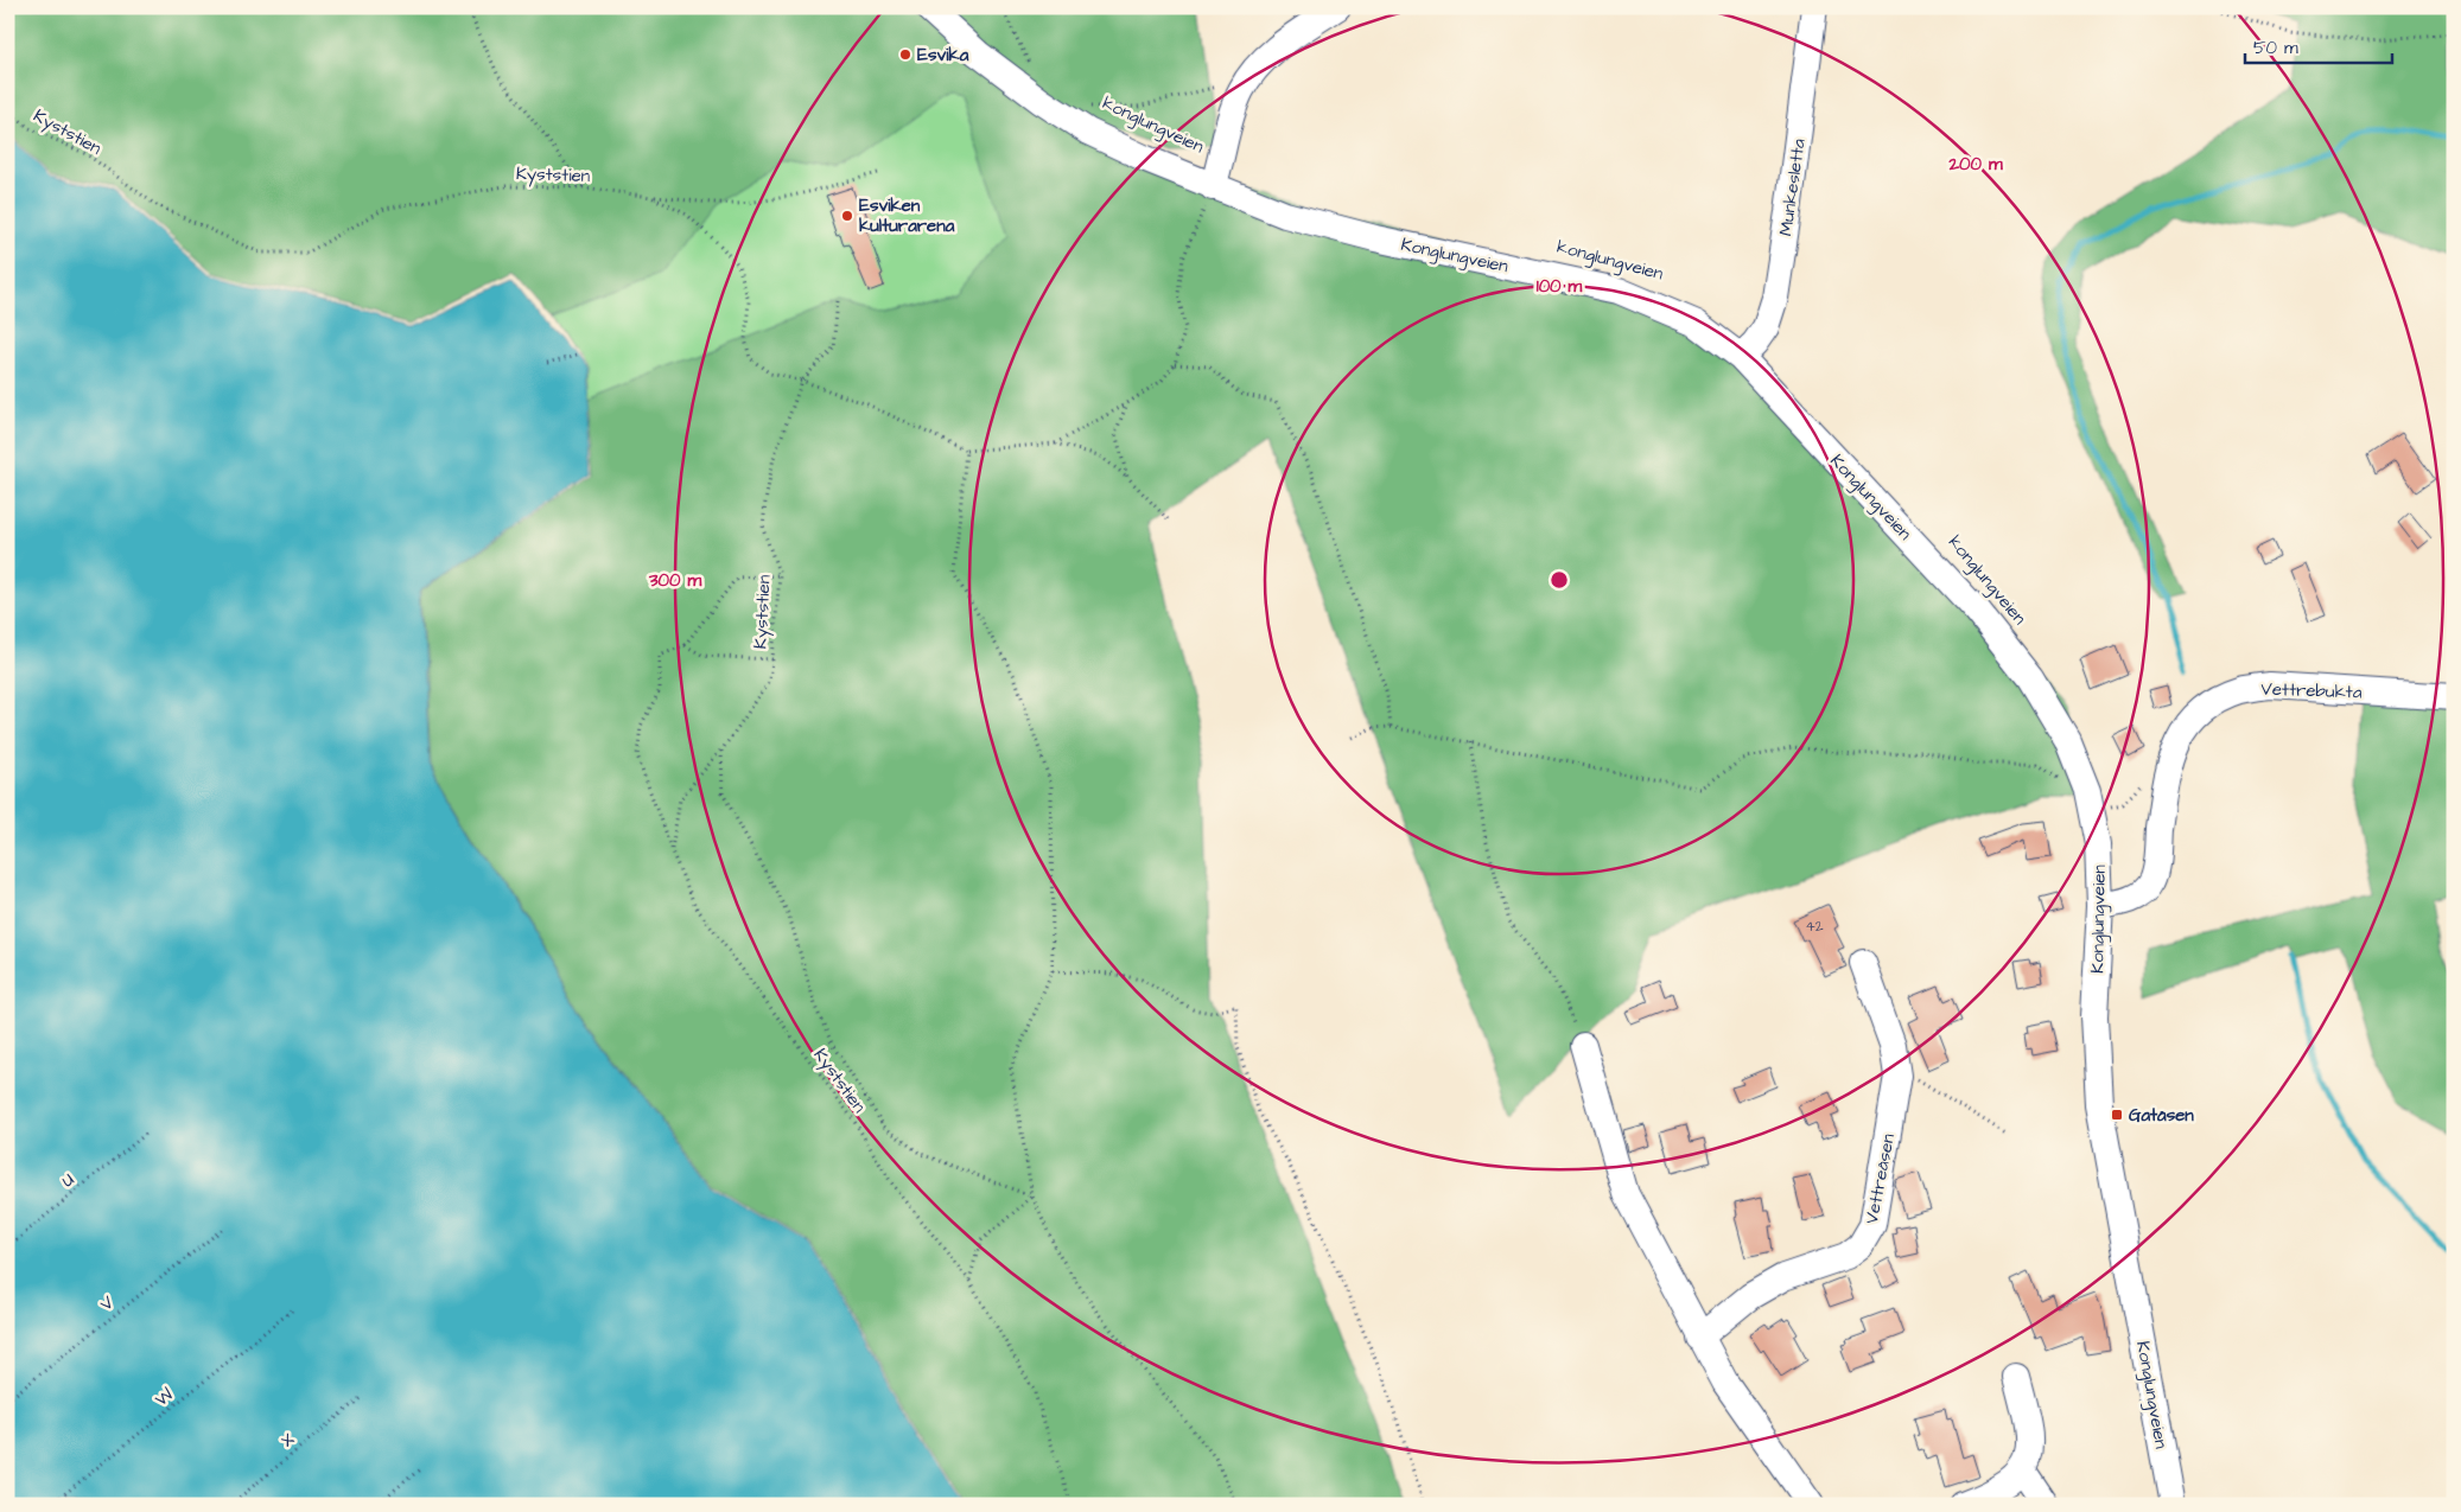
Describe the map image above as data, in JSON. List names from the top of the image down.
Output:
{
  "streets": {
    "street": [
      "Munkesletta",
      "Konglungveien",
      "Vettrebukta",
      "Vettreåsen"
    ],
    "path": [
      "konglungveien",
      "Kyststien",
      "U",
      "V",
      "W",
      "X"
    ]
  },
  "crossings": [
    ["Munkesletta", "Konglungveien"],
    ["Konglungveien", "Vettrebukta"]
  ],
  "places": {
    "other": ["Esvika", "Esviken kulturarena"],
    "transit": ["Gatåsen"]
  },
  "house_numbers": ["42"],
  "scale_bar": "50 m",
  "rings": ["200 m", "100 m", "300 m"]
}
